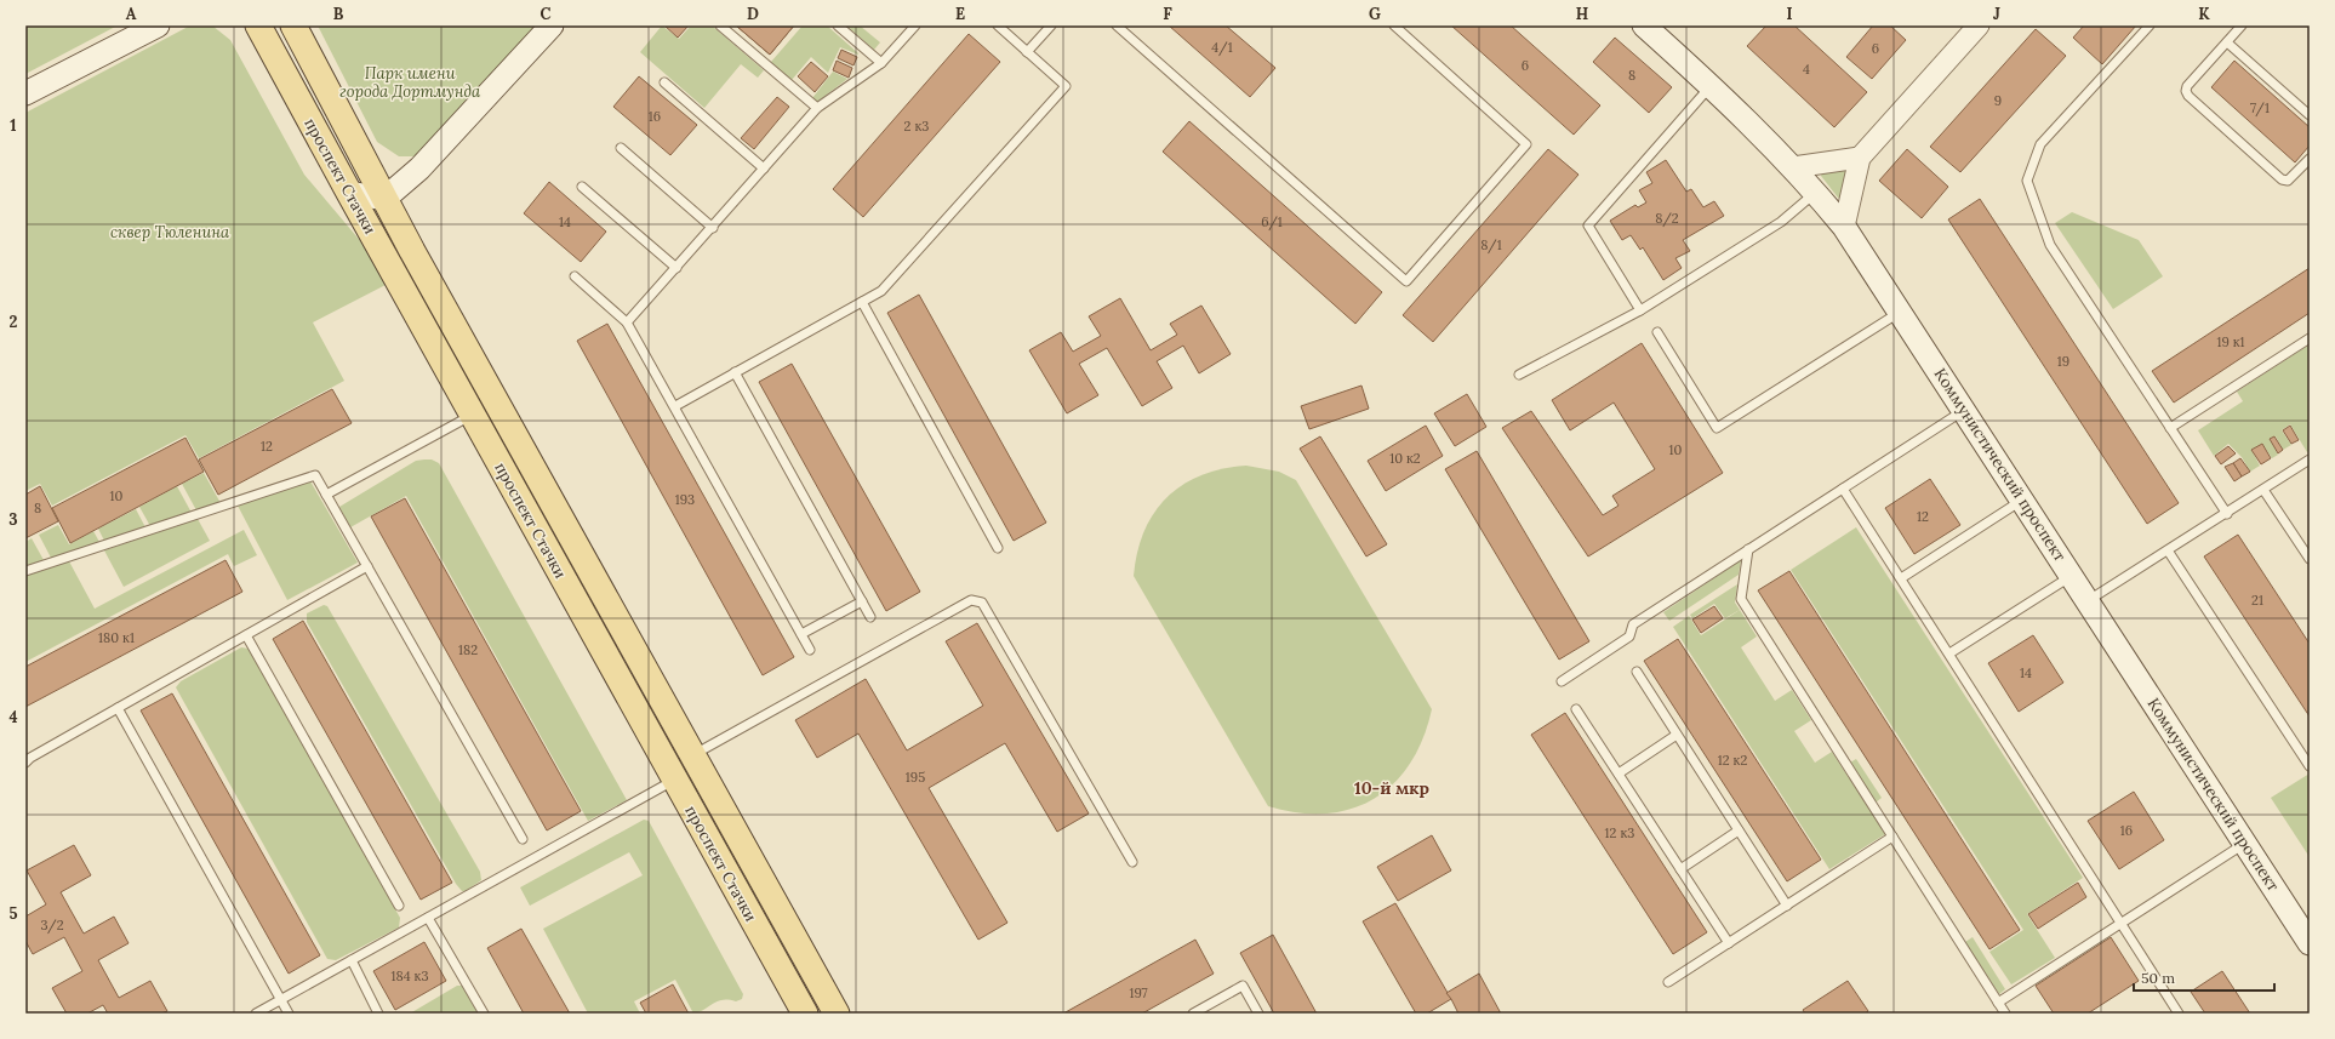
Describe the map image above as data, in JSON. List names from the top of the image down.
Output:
{
  "streets": {
    "main road": ["проспект Стачки", "Коммунистический проспект"]
  },
  "districts": ["10-й мкр"],
  "parks": ["Парк имени города Дортмунда", "сквер Тюленина"],
  "house_numbers": [
    "4/1",
    "6",
    "6",
    "4",
    "8",
    "9",
    "7/1",
    "16",
    "2 к3",
    "8/2",
    "14",
    "6/1",
    "8/1",
    "19 к1",
    "19",
    "12",
    "10",
    "10 к2",
    "10",
    "193",
    "8",
    "12",
    "21",
    "180 к1",
    "182",
    "14",
    "12 к2",
    "195",
    "16",
    "12 к3",
    "3/2",
    "184 к3",
    "197"
  ],
  "scale_bar": "50 m",
  "grid": {
    "columns": [
      "A",
      "B",
      "C",
      "D",
      "E",
      "F",
      "G",
      "H",
      "I",
      "J",
      "K"
    ],
    "rows": [
      "1",
      "2",
      "3",
      "4",
      "5"
    ]
  }
}
